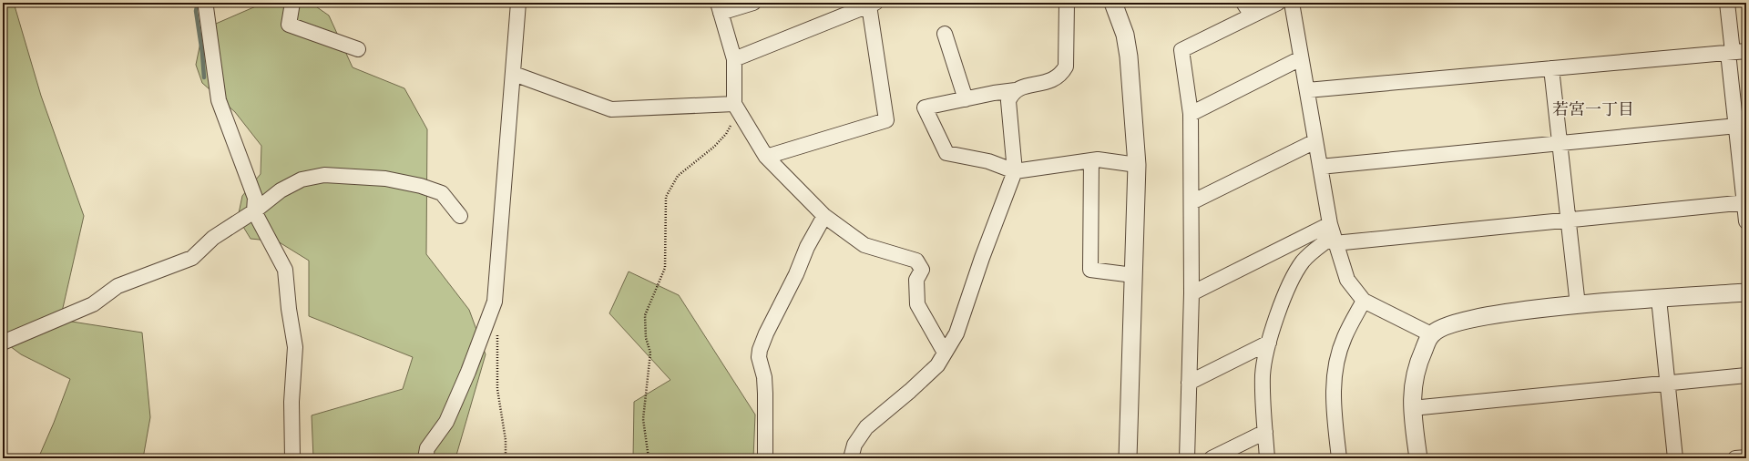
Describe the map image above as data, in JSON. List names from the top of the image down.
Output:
{
  "districts": ["若宮一丁目"]
}
